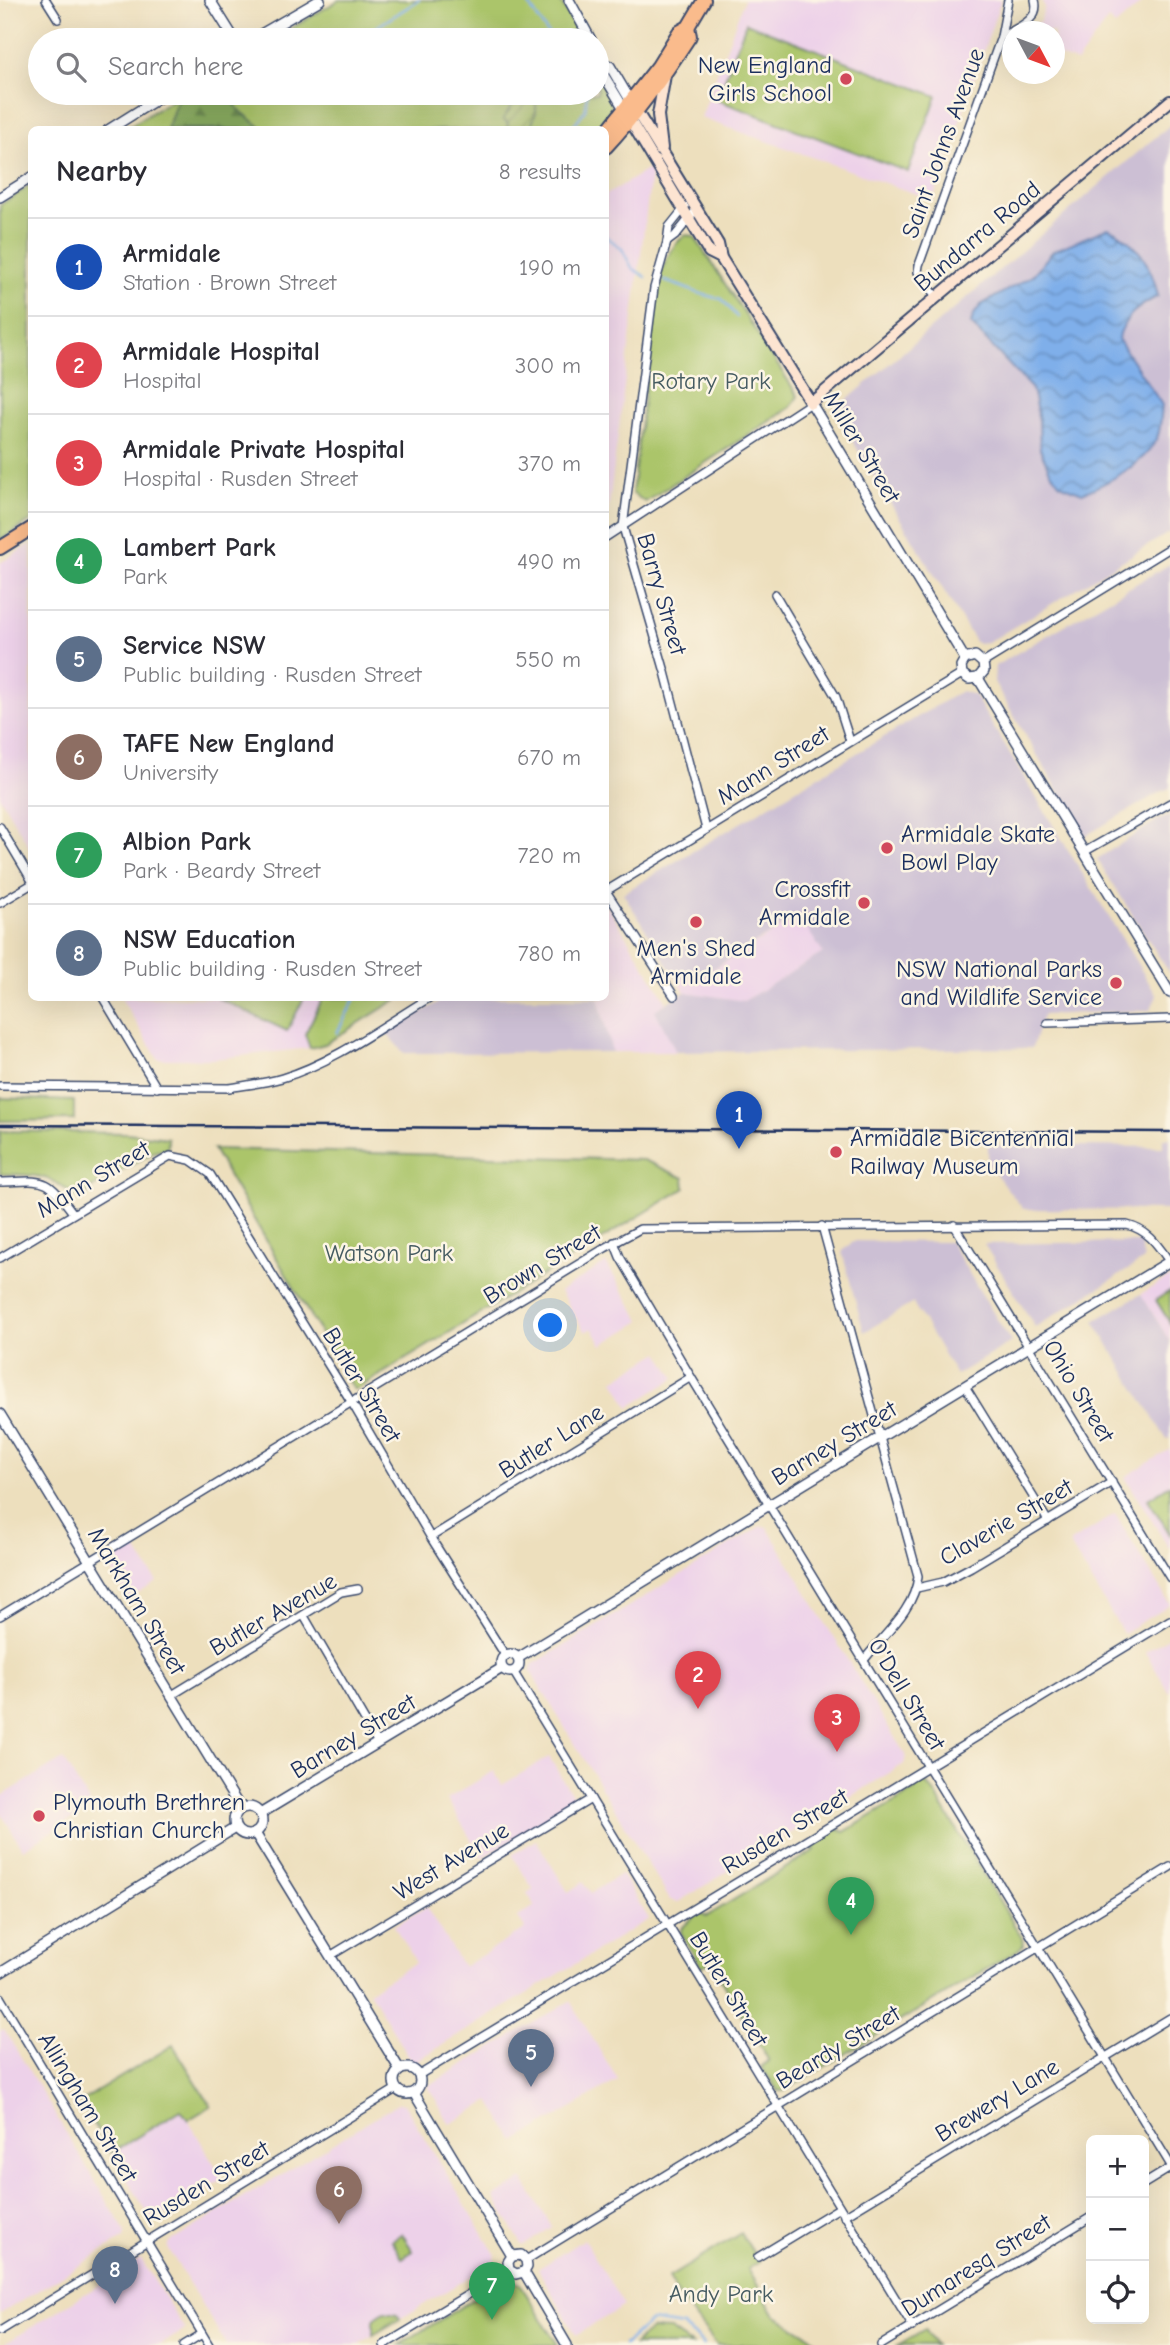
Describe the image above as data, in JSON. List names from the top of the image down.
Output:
{
  "streets": {
    "main road": ["Bundarra Road", "Miller Street"],
    "street": [
      "Saint Johns Avenue",
      "Barry Street",
      "Mann Street",
      "Brown Street",
      "Butler Street",
      "Ohio Street",
      "Butler Lane",
      "Barney Street",
      "Claverie Street",
      "Markham Street",
      "Butler Avenue",
      "O'Dell Street",
      "Rusden Street",
      "West Avenue",
      "Beardy Street",
      "Brewery Lane",
      "Allingham Street",
      "Dumaresq Street"
    ]
  },
  "crossings": [
    ["Saint Johns Avenue", "Bundarra Road"],
    ["Bundarra Road", "Miller Street"],
    ["Miller Street", "Barry Street"],
    ["Miller Street", "Mann Street"],
    ["Barry Street", "Mann Street"],
    ["Mann Street", "Butler Street"],
    ["Brown Street", "Butler Street"],
    ["Brown Street", "Ohio Street"],
    ["Brown Street", "Barney Street"],
    ["Brown Street", "Markham Street"],
    ["Brown Street", "O'Dell Street"],
    ["Butler Street", "Butler Lane"],
    ["Butler Street", "Barney Street"],
    ["Butler Street", "Rusden Street"],
    ["Butler Street", "West Avenue"],
    ["Butler Street", "Beardy Street"],
    ["Butler Street", "Brewery Lane"],
    ["Butler Street", "Dumaresq Street"],
    ["Ohio Street", "Barney Street"],
    ["Ohio Street", "Claverie Street"],
    ["Butler Lane", "O'Dell Street"],
    ["Barney Street", "Markham Street"],
    ["Barney Street", "O'Dell Street"],
    ["Markham Street", "Butler Avenue"],
    ["O'Dell Street", "Rusden Street"],
    ["O'Dell Street", "Beardy Street"],
    ["O'Dell Street", "Brewery Lane"],
    ["Rusden Street", "Allingham Street"]
  ],
  "parks": ["Rotary Park", "Watson Park", "Andy Park"],
  "places": [
    "New England Girls School",
    "Armidale Skate Bowl Play",
    "Crossfit Armidale",
    "Men's Shed Armidale",
    "NSW National Parks and Wildlife Service",
    "Armidale Bicentennial Railway Museum",
    "Plymouth Brethren Christian Church"
  ],
  "north": "bottom right",
  "page": {
    "search": "Search here",
    "heading": ["Nearby", "8 results"],
    "list": [
      {
        "mark": "1",
        "name": "Armidale",
        "note": "Station · Brown Street",
        "value": "190 m"
      },
      {
        "mark": "2",
        "name": "Armidale Hospital",
        "note": "Hospital",
        "value": "300 m"
      },
      {
        "mark": "3",
        "name": "Armidale Private Hospital",
        "note": "Hospital · Rusden Street",
        "value": "370 m"
      },
      {
        "mark": "4",
        "name": "Lambert Park",
        "note": "Park",
        "value": "490 m"
      },
      {
        "mark": "5",
        "name": "Service NSW",
        "note": "Public building · Rusden Street",
        "value": "550 m"
      },
      {
        "mark": "6",
        "name": "TAFE New England",
        "note": "University",
        "value": "670 m"
      },
      {
        "mark": "7",
        "name": "Albion Park",
        "note": "Park · Beardy Street",
        "value": "720 m"
      },
      {
        "mark": "8",
        "name": "NSW Education",
        "note": "Public building · Rusden Street",
        "value": "780 m"
      }
    ],
    "pins": [
      "1",
      "2",
      "3",
      "4",
      "5",
      "6",
      "8",
      "7"
    ],
    "map_buttons": ["+", "−"]
  }
}
